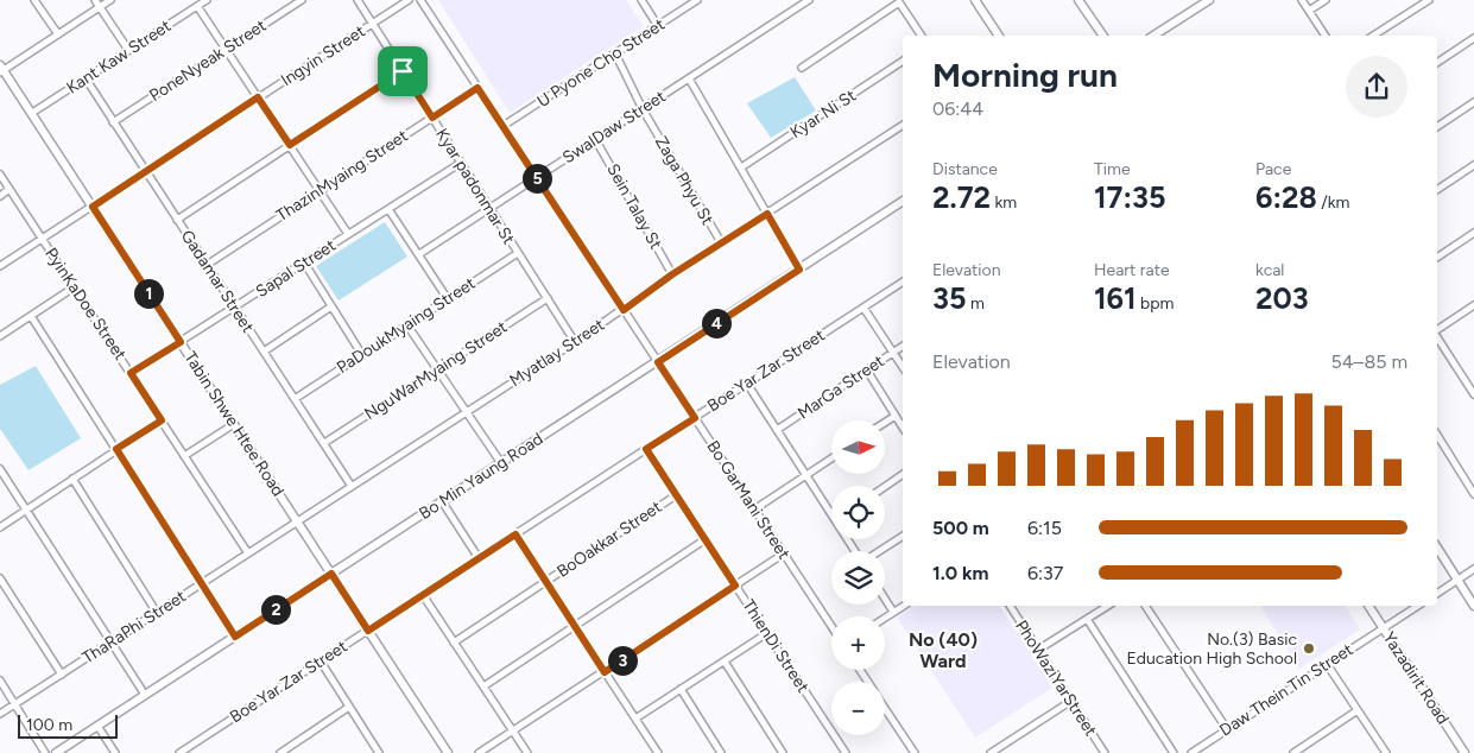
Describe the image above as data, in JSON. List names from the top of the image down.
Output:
{
  "streets": {
    "street": [
      "Ingyin Street",
      "Kant Kaw Street",
      "PoneNyeak Street",
      "U Pyone Cho Street",
      "Kyar Ni St",
      "SwalDaw Street",
      "ThazinMyaing Street",
      "Zaga Phyu St",
      "Kyar padonmar St",
      "Sein Talay St",
      "Sapal Street",
      "Gadamar Street",
      "PyinKaDoe Street",
      "PaDoukMyaing Street",
      "Myatlay Street",
      "NguWarMyaing Street",
      "Boe Yar Zar Street",
      "MarGa Street",
      "Tabin Shwe Htee Road",
      "Bo Min Yaung Road",
      "Bo GarMani Street",
      "BoOakkar Street",
      "ThaRaPhi Street",
      "ThienDi Street",
      "PhoWaziYarStreet",
      "Yazadirit Road",
      "Daw Thein Tin Street"
    ]
  },
  "crossings": [
    ["Ingyin Street", "Kyar padonmar St"],
    ["Ingyin Street", "Gadamar Street"],
    ["Ingyin Street", "PyinKaDoe Street"],
    ["Ingyin Street", "Tabin Shwe Htee Road"],
    ["Kant Kaw Street", "Gadamar Street"],
    ["Kant Kaw Street", "Tabin Shwe Htee Road"],
    ["PoneNyeak Street", "Gadamar Street"],
    ["U Pyone Cho Street", "Zaga Phyu St"],
    ["U Pyone Cho Street", "Bo GarMani Street"],
    ["SwalDaw Street", "Zaga Phyu St"],
    ["SwalDaw Street", "Kyar padonmar St"],
    ["SwalDaw Street", "Sein Talay St"],
    ["SwalDaw Street", "Bo GarMani Street"],
    ["ThazinMyaing Street", "Kyar padonmar St"],
    ["ThazinMyaing Street", "Gadamar Street"],
    ["ThazinMyaing Street", "Bo GarMani Street"],
    ["Zaga Phyu St", "Myatlay Street"],
    ["Kyar padonmar St", "Sapal Street"],
    ["Kyar padonmar St", "PaDoukMyaing Street"],
    ["Kyar padonmar St", "Myatlay Street"],
    ["Kyar padonmar St", "NguWarMyaing Street"],
    ["Sein Talay St", "Myatlay Street"],
    ["Sapal Street", "Gadamar Street"],
    ["Sapal Street", "PyinKaDoe Street"],
    ["Sapal Street", "Tabin Shwe Htee Road"],
    ["Gadamar Street", "PaDoukMyaing Street"],
    ["Gadamar Street", "Myatlay Street"],
    ["Gadamar Street", "NguWarMyaing Street"],
    ["PyinKaDoe Street", "ThaRaPhi Street"],
    ["Myatlay Street", "Tabin Shwe Htee Road"],
    ["Myatlay Street", "Bo GarMani Street"],
    ["Myatlay Street", "ThaRaPhi Street"],
    ["Boe Yar Zar Street", "Tabin Shwe Htee Road"],
    ["Boe Yar Zar Street", "Bo GarMani Street"],
    ["Boe Yar Zar Street", "ThienDi Street"],
    ["Tabin Shwe Htee Road", "Bo Min Yaung Road"],
    ["Tabin Shwe Htee Road", "ThaRaPhi Street"],
    ["Bo Min Yaung Road", "Bo GarMani Street"],
    ["BoOakkar Street", "ThienDi Street"],
    ["Yazadirit Road", "Daw Thein Tin Street"]
  ],
  "districts": ["No (40) Ward"],
  "places": ["No.(3) Basic Education High School"],
  "scale_bar": "100 m",
  "north": "right",
  "page": {
    "heading": ["Morning run", "06:44"],
    "stats": [
      ["Distance", "2.72 km"],
      ["Time", "17:35"],
      ["Pace", "6:28 /km"],
      ["Elevation", "35 m"],
      ["Heart rate", "161 bpm"],
      ["kcal", "203"]
    ],
    "pins": [
      "5",
      "1",
      "4",
      "2",
      "3"
    ],
    "chart": ["Elevation", "54–85 m"],
    "map_buttons": ["+", "−"],
    "list": [
      {
        "name": "500 m",
        "note": "6:15"
      },
      {
        "name": "1.0 km",
        "note": "6:37"
      }
    ],
    "scale": "100 m"
  }
}
